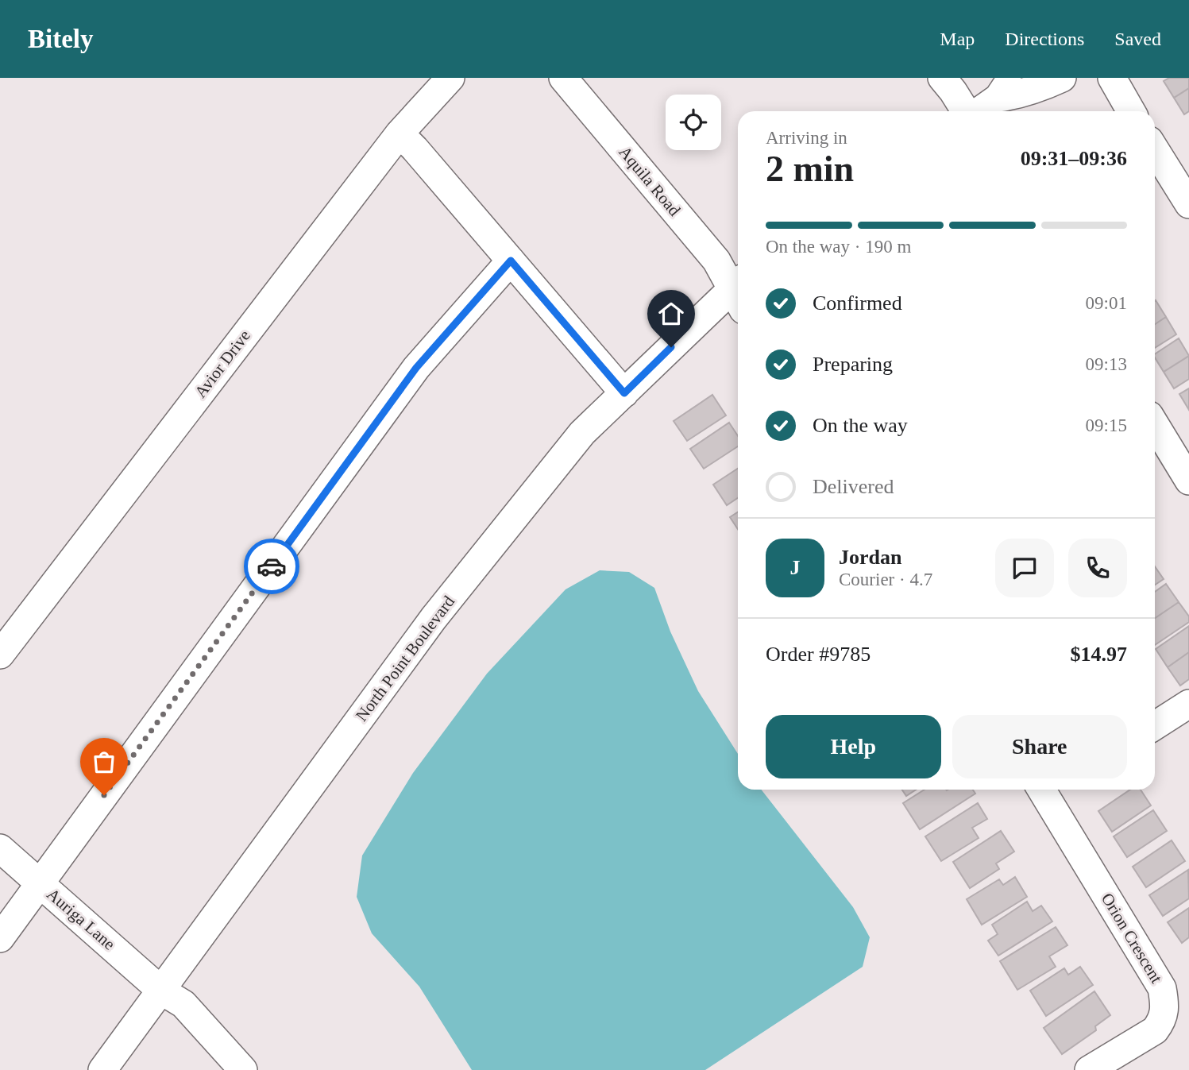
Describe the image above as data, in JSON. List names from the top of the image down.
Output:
{
  "streets": {
    "street": [
      "Aquila Road",
      "Avior Drive",
      "North Point Boulevard",
      "Auriga Lane",
      "Orion Crescent"
    ]
  },
  "crossings": [
    ["North Point Boulevard", "Auriga Lane"]
  ],
  "page": {
    "header": "Bitely",
    "nav": ["Map", "Directions", "Saved"],
    "heading": ["2 min", "Arriving in", "09:31–09:36"],
    "panel": [
      "Jordan",
      "Courier · 4.7",
      "Order #9785",
      "$14.97"
    ],
    "bar": "On the way · 190 m",
    "list": [
      ["Confirmed", "09:01"],
      ["Preparing", "09:13"],
      ["On the way", "09:15"],
      "Delivered"
    ],
    "round": "J",
    "buttons": ["Help", "Share"]
  }
}
